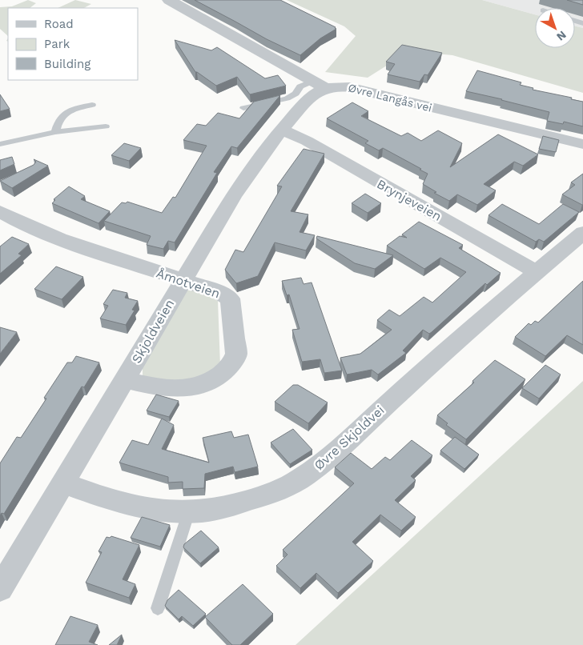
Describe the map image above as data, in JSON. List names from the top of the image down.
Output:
{
  "streets": {
    "street": [
      "Øvre Langås vei",
      "Brynjeveien",
      "Åmotveien",
      "Skjoldveien",
      "Øvre Skjoldvei"
    ]
  },
  "crossings": [
    ["Øvre Langås vei", "Skjoldveien"],
    ["Brynjeveien", "Skjoldveien"],
    ["Brynjeveien", "Øvre Skjoldvei"],
    ["Åmotveien", "Skjoldveien"],
    ["Skjoldveien", "Øvre Skjoldvei"]
  ],
  "legend": ["Road", "Park", "Building"],
  "north": "bottom right"
}
